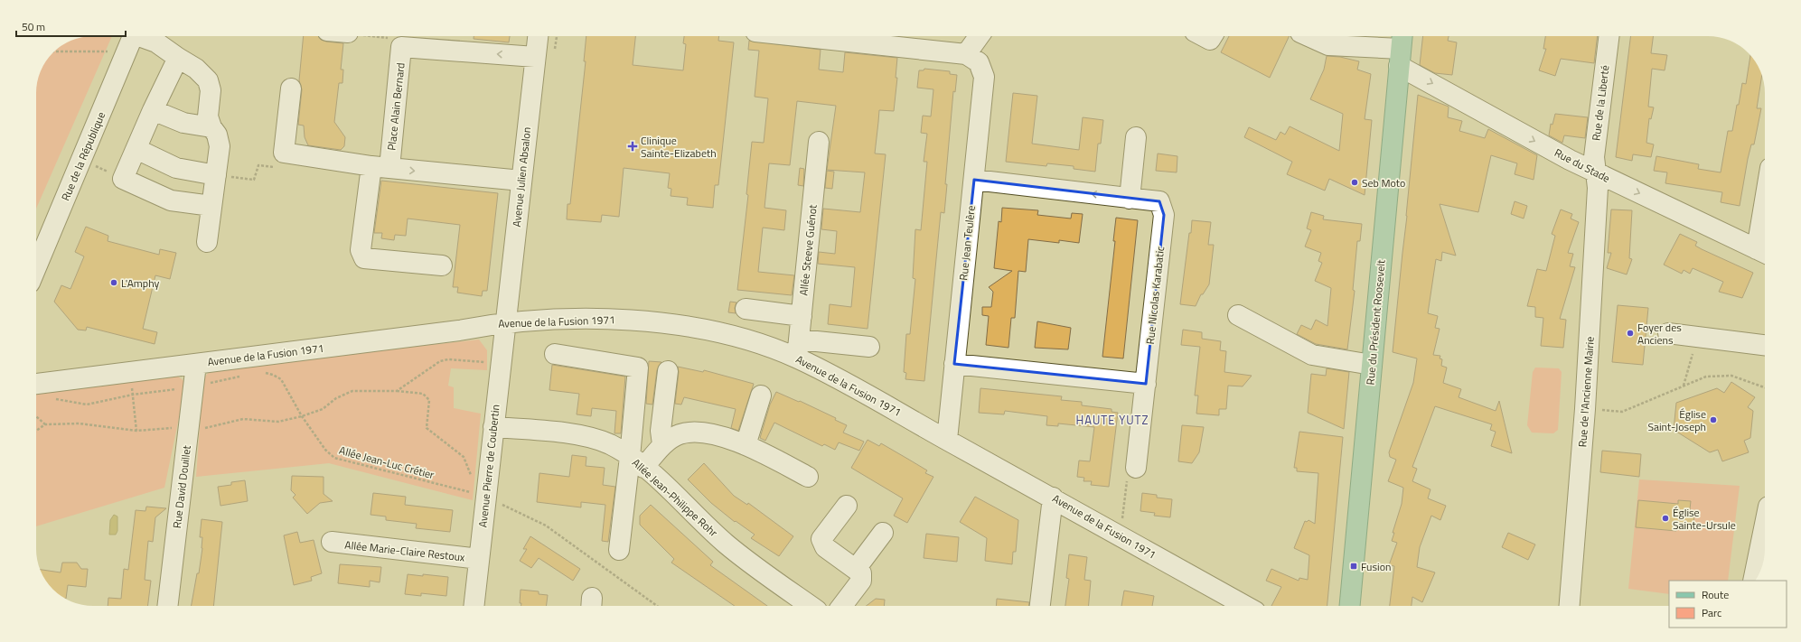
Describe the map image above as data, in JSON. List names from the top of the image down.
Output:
{
  "streets": {
    "main road": ["Rue du Président Roosevelt"],
    "street": [
      "Rue de la Liberté",
      "Place Alain Bernard",
      "Rue de la République",
      "Rue du Stade",
      "Avenue Julien Absalon",
      "Rue Jean Teulère",
      "Allée Steeve Guénot",
      "Rue Nicolas Karabatic",
      "Avenue de la Fusion 1971",
      "Rue de l'Ancienne Mairie",
      "Avenue Pierre de Coubertin",
      "Rue David Douillet",
      "Allée Jean-Philippe Rohr",
      "Allée Marie-Claire Restoux"
    ],
    "path": ["Allée Jean-Luc Crétier"]
  },
  "crossings": [
    ["Rue de la Liberté", "Rue du Stade"],
    ["Rue de la Liberté", "Rue de l'Ancienne Mairie"],
    ["Place Alain Bernard", "Avenue Julien Absalon"],
    ["Rue du Stade", "Rue du Président Roosevelt"],
    ["Rue du Stade", "Rue de l'Ancienne Mairie"],
    ["Avenue Julien Absalon", "Avenue de la Fusion 1971"],
    ["Avenue Julien Absalon", "Avenue Pierre de Coubertin"],
    ["Rue Jean Teulère", "Rue Nicolas Karabatic"],
    ["Rue Jean Teulère", "Avenue de la Fusion 1971"],
    ["Allée Steeve Guénot", "Avenue de la Fusion 1971"],
    ["Avenue de la Fusion 1971", "Avenue Pierre de Coubertin"],
    ["Avenue de la Fusion 1971", "Rue David Douillet"],
    ["Allée Jean-Luc Crétier", "Avenue Pierre de Coubertin"],
    ["Avenue Pierre de Coubertin", "Allée Jean-Philippe Rohr"],
    ["Avenue Pierre de Coubertin", "Allée Marie-Claire Restoux"]
  ],
  "one_way": ["Rue du Stade", "Rue Nicolas Karabatic"],
  "districts": ["HAUTE YUTZ"],
  "places": {
    "health": ["Clinique Sainte-Elizabeth"],
    "other": [
      "Seb Moto",
      "L'Amphy",
      "Foyer des Anciens",
      "Église Saint-Joseph",
      "Église Sainte-Ursule"
    ],
    "transit": ["Fusion"]
  },
  "legend": ["Route", "Parc"],
  "scale_bar": "50 m"
}
